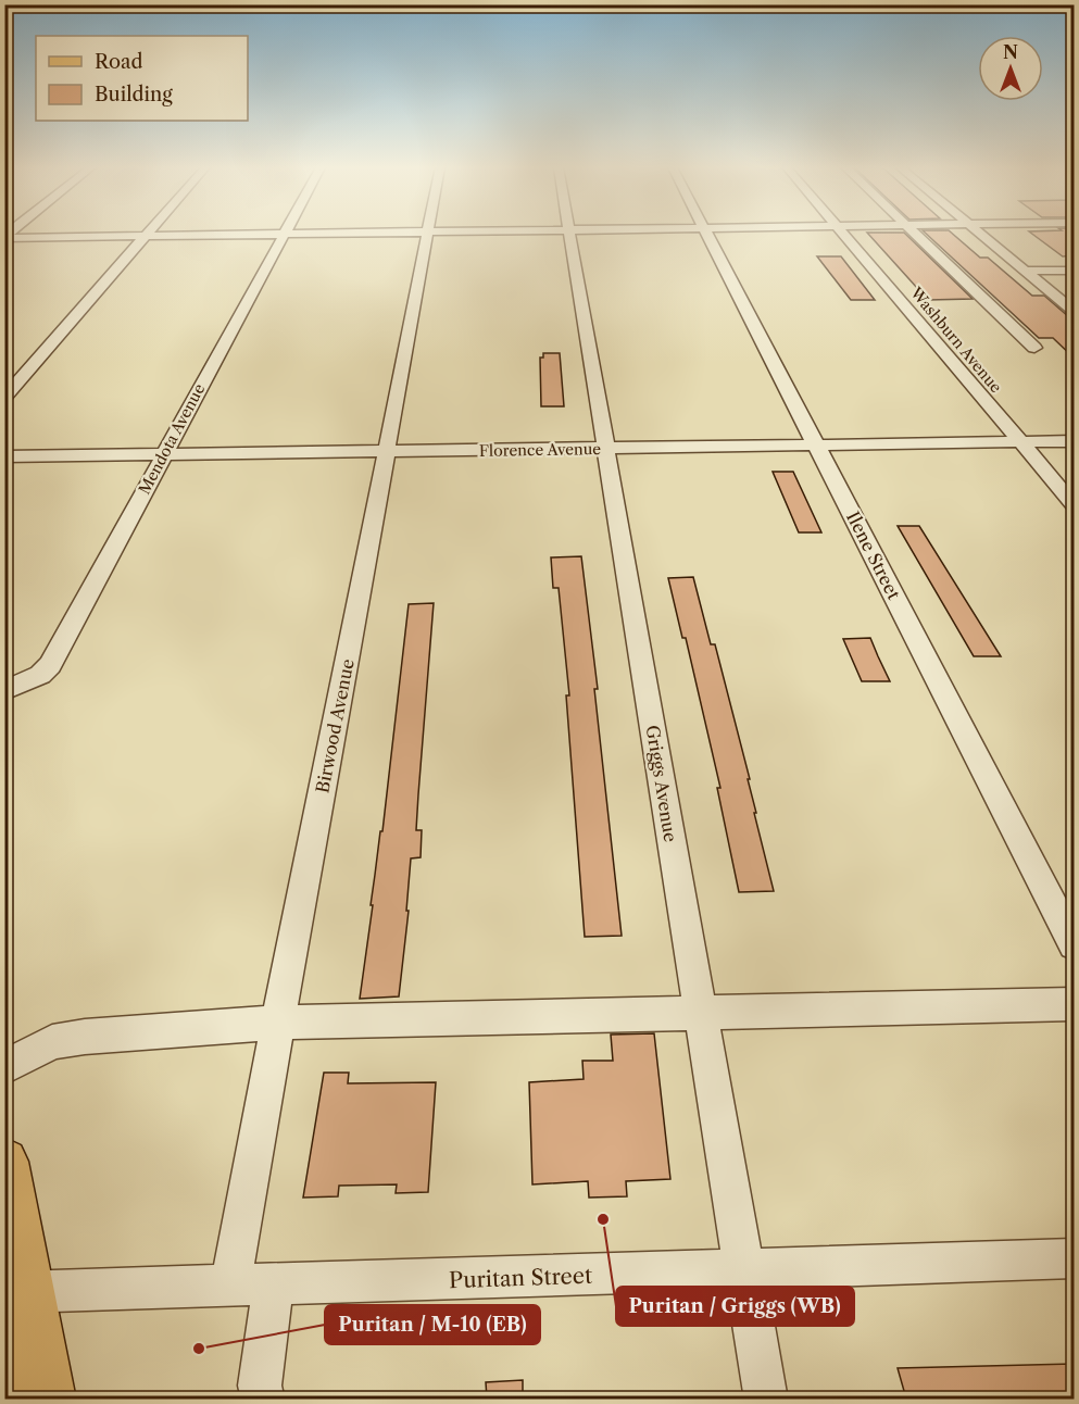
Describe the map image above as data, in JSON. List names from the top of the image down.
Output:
{
  "streets": {
    "street": [
      "Washburn Avenue",
      "Mendota Avenue",
      "Florence Avenue",
      "Ilene Street",
      "Birwood Avenue",
      "Griggs Avenue",
      "Puritan Street"
    ]
  },
  "crossings": [
    ["Washburn Avenue", "Florence Avenue"],
    ["Mendota Avenue", "Florence Avenue"],
    ["Florence Avenue", "Ilene Street"],
    ["Florence Avenue", "Birwood Avenue"],
    ["Florence Avenue", "Griggs Avenue"],
    ["Birwood Avenue", "Puritan Street"],
    ["Griggs Avenue", "Puritan Street"]
  ],
  "places": ["Puritan / Griggs (WB)", "Puritan / M-10 (EB)"],
  "legend": ["Road", "Building"],
  "north": "top"
}
